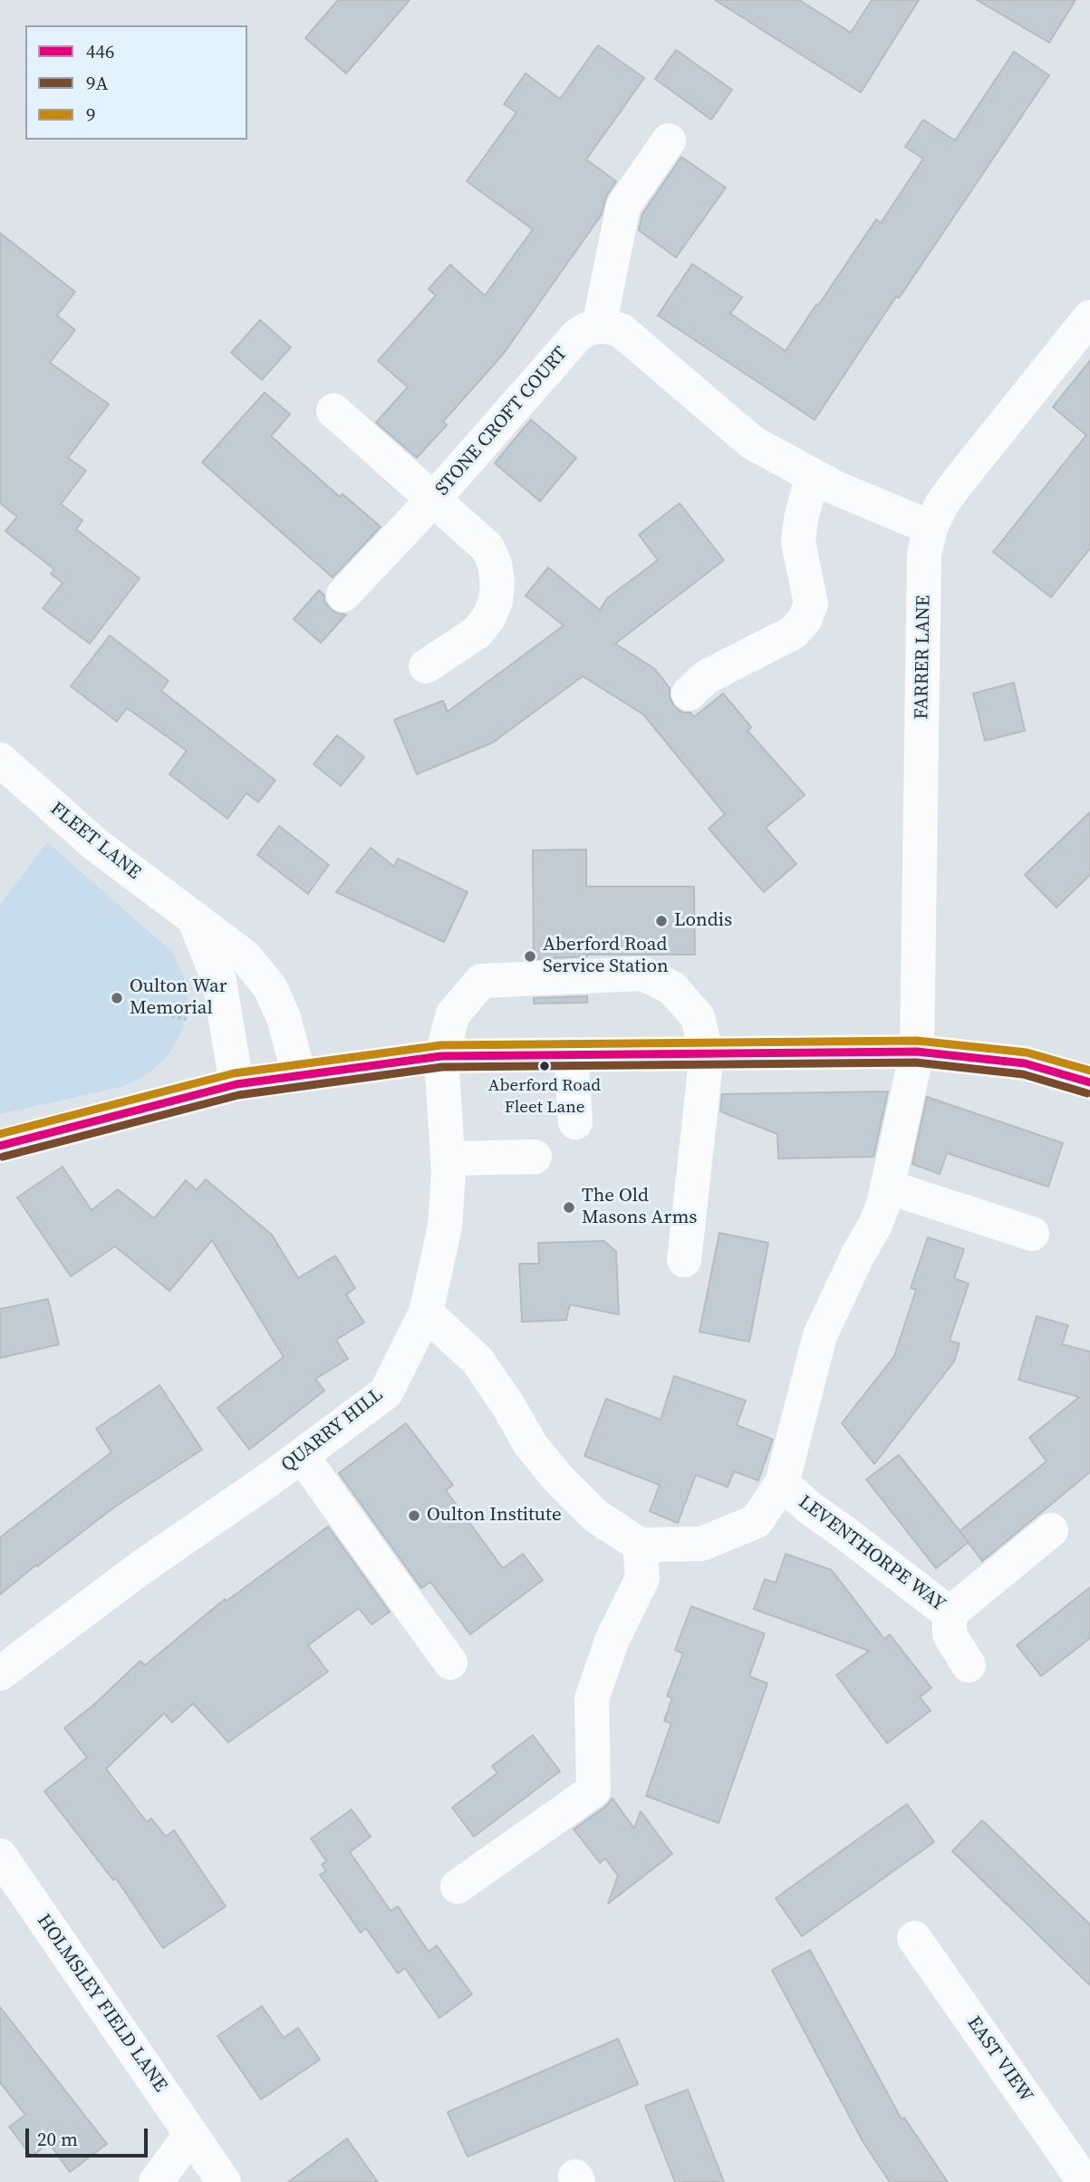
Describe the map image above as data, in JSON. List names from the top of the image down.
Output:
{
  "streets": {
    "street": [
      "STONE CROFT COURT",
      "FARRER LANE",
      "FLEET LANE",
      "QUARRY HILL",
      "LEVENTHORPE WAY",
      "HOLMSLEY FIELD LANE",
      "EAST VIEW"
    ]
  },
  "crossings": [
    ["FARRER LANE", "LEVENTHORPE WAY"]
  ],
  "places": [
    "Londis",
    "Aberford Road Service Station",
    "Oulton War Memorial",
    "Aberford Road Fleet Lane",
    "The Old Masons Arms",
    "Oulton Institute"
  ],
  "lines": ["transit line 9", "transit line 446", "transit line 9A"],
  "legend": ["446", "9A", "9"],
  "scale_bar": "20 m"
}
